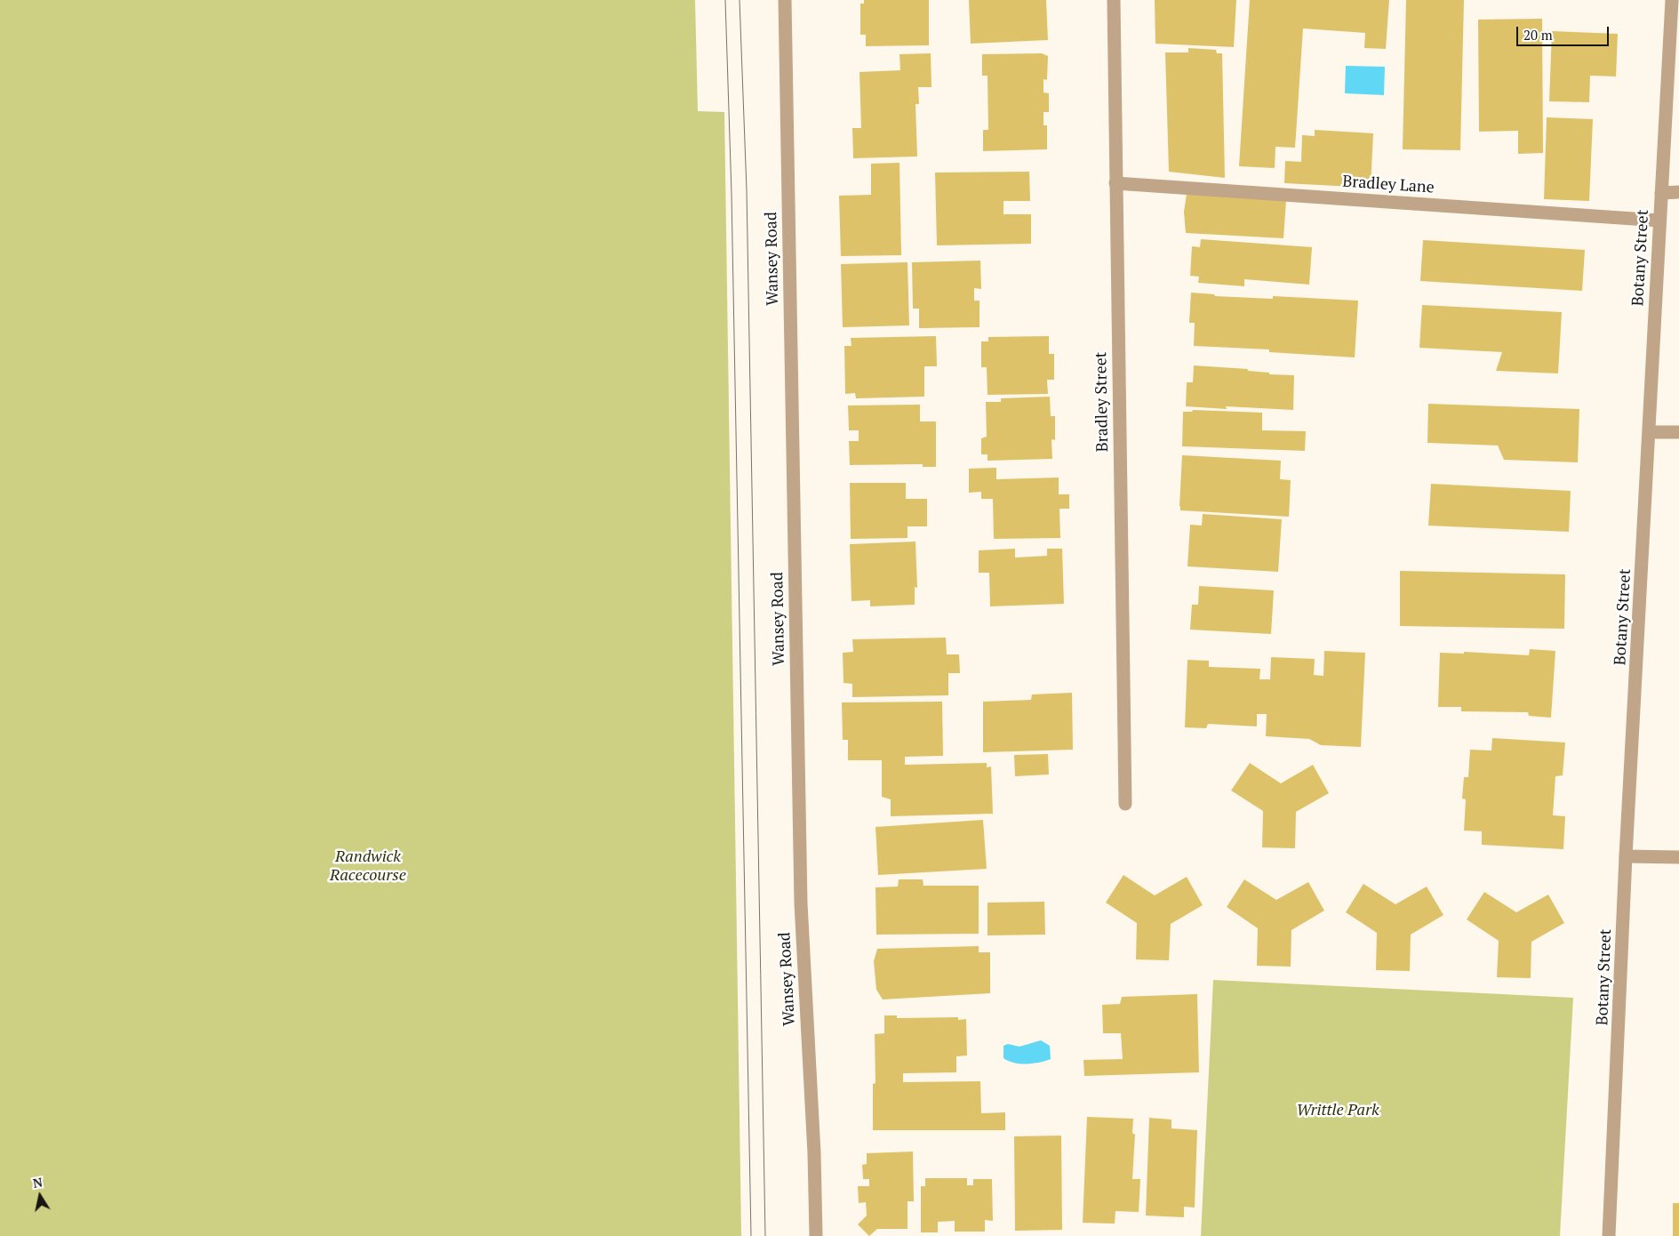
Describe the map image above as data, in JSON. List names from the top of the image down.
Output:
{
  "streets": {
    "street": [
      "Bradley Lane",
      "Botany Street",
      "Wansey Road",
      "Bradley Street"
    ]
  },
  "crossings": [
    ["Bradley Lane", "Botany Street"],
    ["Bradley Lane", "Bradley Street"]
  ],
  "parks": ["Randwick Racecourse", "Writtle Park"],
  "scale_bar": "20 m",
  "north": "top"
}
